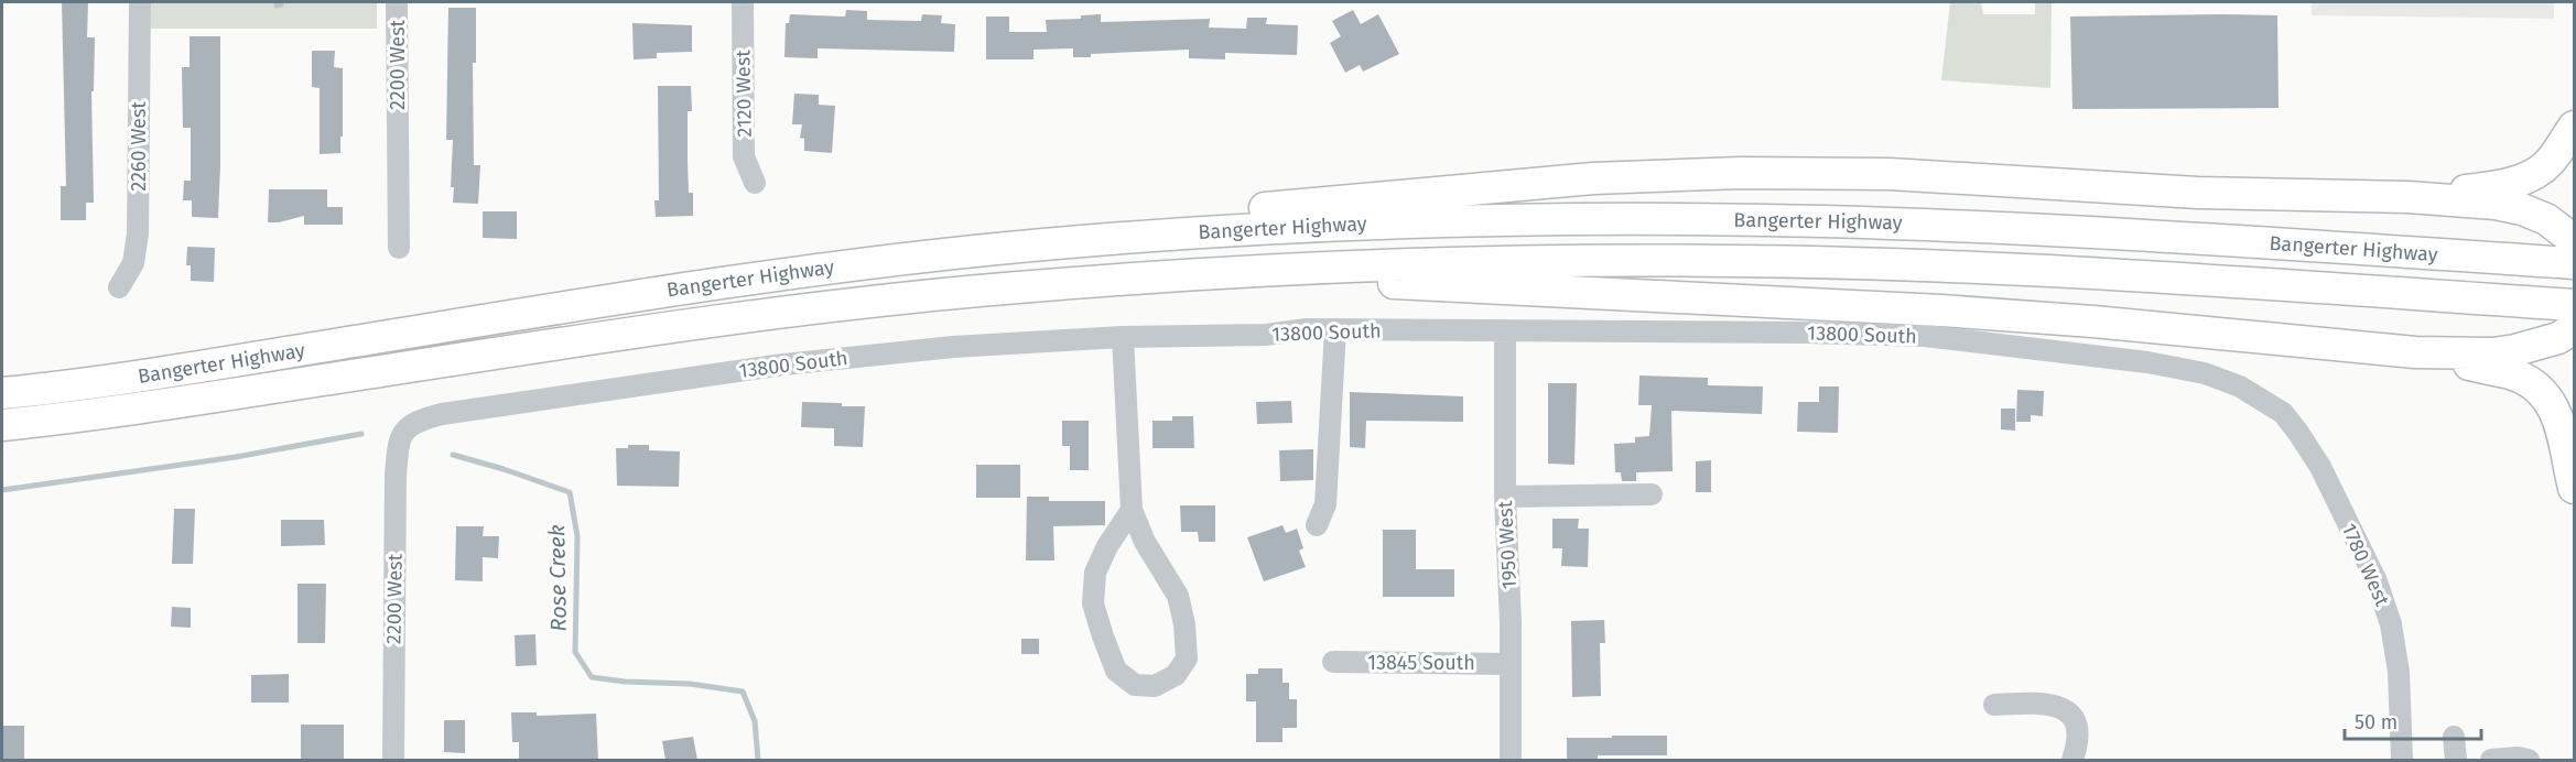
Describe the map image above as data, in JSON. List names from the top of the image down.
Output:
{
  "streets": {
    "highway": ["Bangerter Highway"],
    "street": [
      "2200 West",
      "2120 West",
      "2260 West",
      "13800 South",
      "1950 West",
      "1780 West",
      "13845 South"
    ]
  },
  "crossings": [
    ["2200 West", "13800 South"],
    ["13800 South", "1950 West"],
    ["13800 South", "1780 West"],
    ["1950 West", "13845 South"]
  ],
  "water": ["Rose Creek"],
  "scale_bar": "50 m"
}
